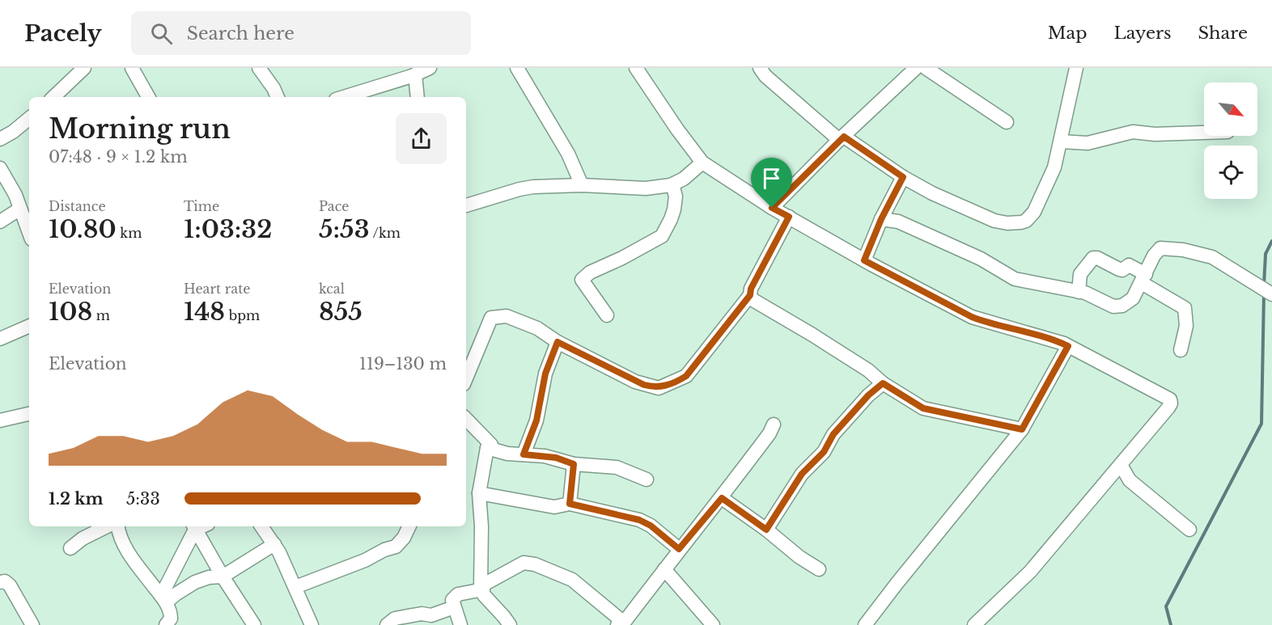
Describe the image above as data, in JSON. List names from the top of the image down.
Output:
{
  "north": "bottom right",
  "page": {
    "header": "Pacely",
    "search": "Search here",
    "nav": ["Map", "Layers", "Share"],
    "heading": ["Morning run", "07:48 · 9 × 1.2 km"],
    "stats": [
      ["Distance", "10.80 km"],
      ["Time", "1:03:32"],
      ["Pace", "5:53 /km"],
      ["Elevation", "108 m"],
      ["Heart rate", "148 bpm"],
      ["kcal", "855"]
    ],
    "chart": ["Elevation", "119–130 m"],
    "list": [
      {
        "name": "1.2 km",
        "note": "5:33"
      }
    ]
  }
}
